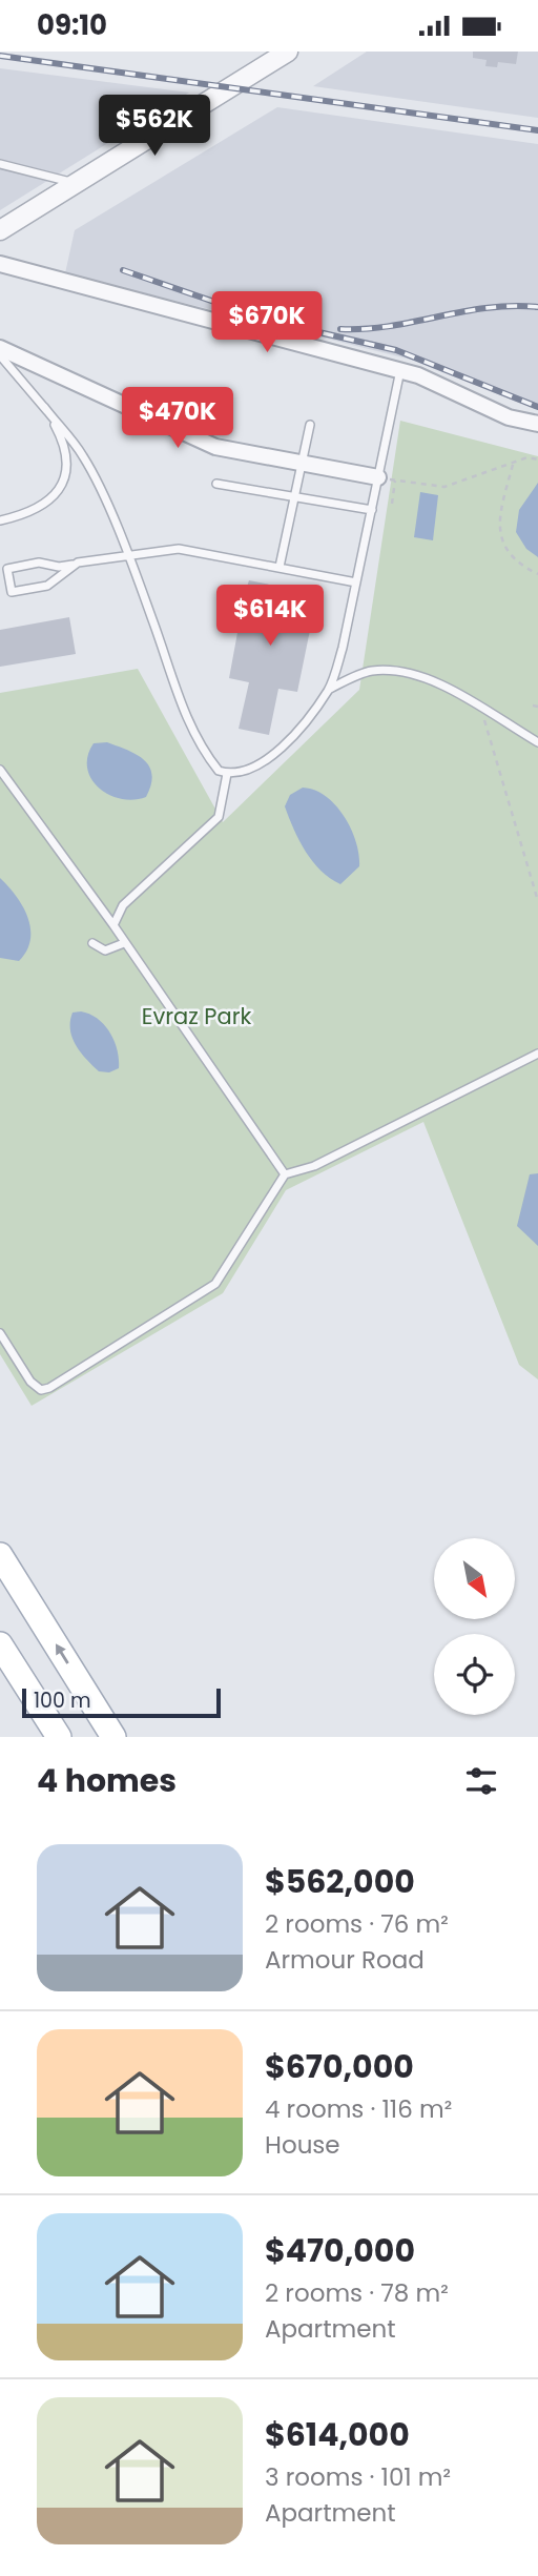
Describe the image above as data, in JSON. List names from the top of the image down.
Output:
{
  "parks": ["Evraz Park"],
  "scale_bar": "100 m",
  "north": "bottom right",
  "page": {
    "status": "09:10",
    "price": [
      "$562K",
      "$670K",
      "$470K",
      "$614K"
    ],
    "scale": "100 m",
    "heading": "4 homes",
    "list": [
      {
        "name": "$562,000",
        "note": "2 rooms · 76 m² · Armour Road"
      },
      {
        "name": "$670,000",
        "note": "4 rooms · 116 m² · House"
      },
      {
        "name": "$470,000",
        "note": "2 rooms · 78 m² · Apartment"
      },
      {
        "name": "$614,000",
        "note": "3 rooms · 101 m² · Apartment"
      }
    ]
  }
}
